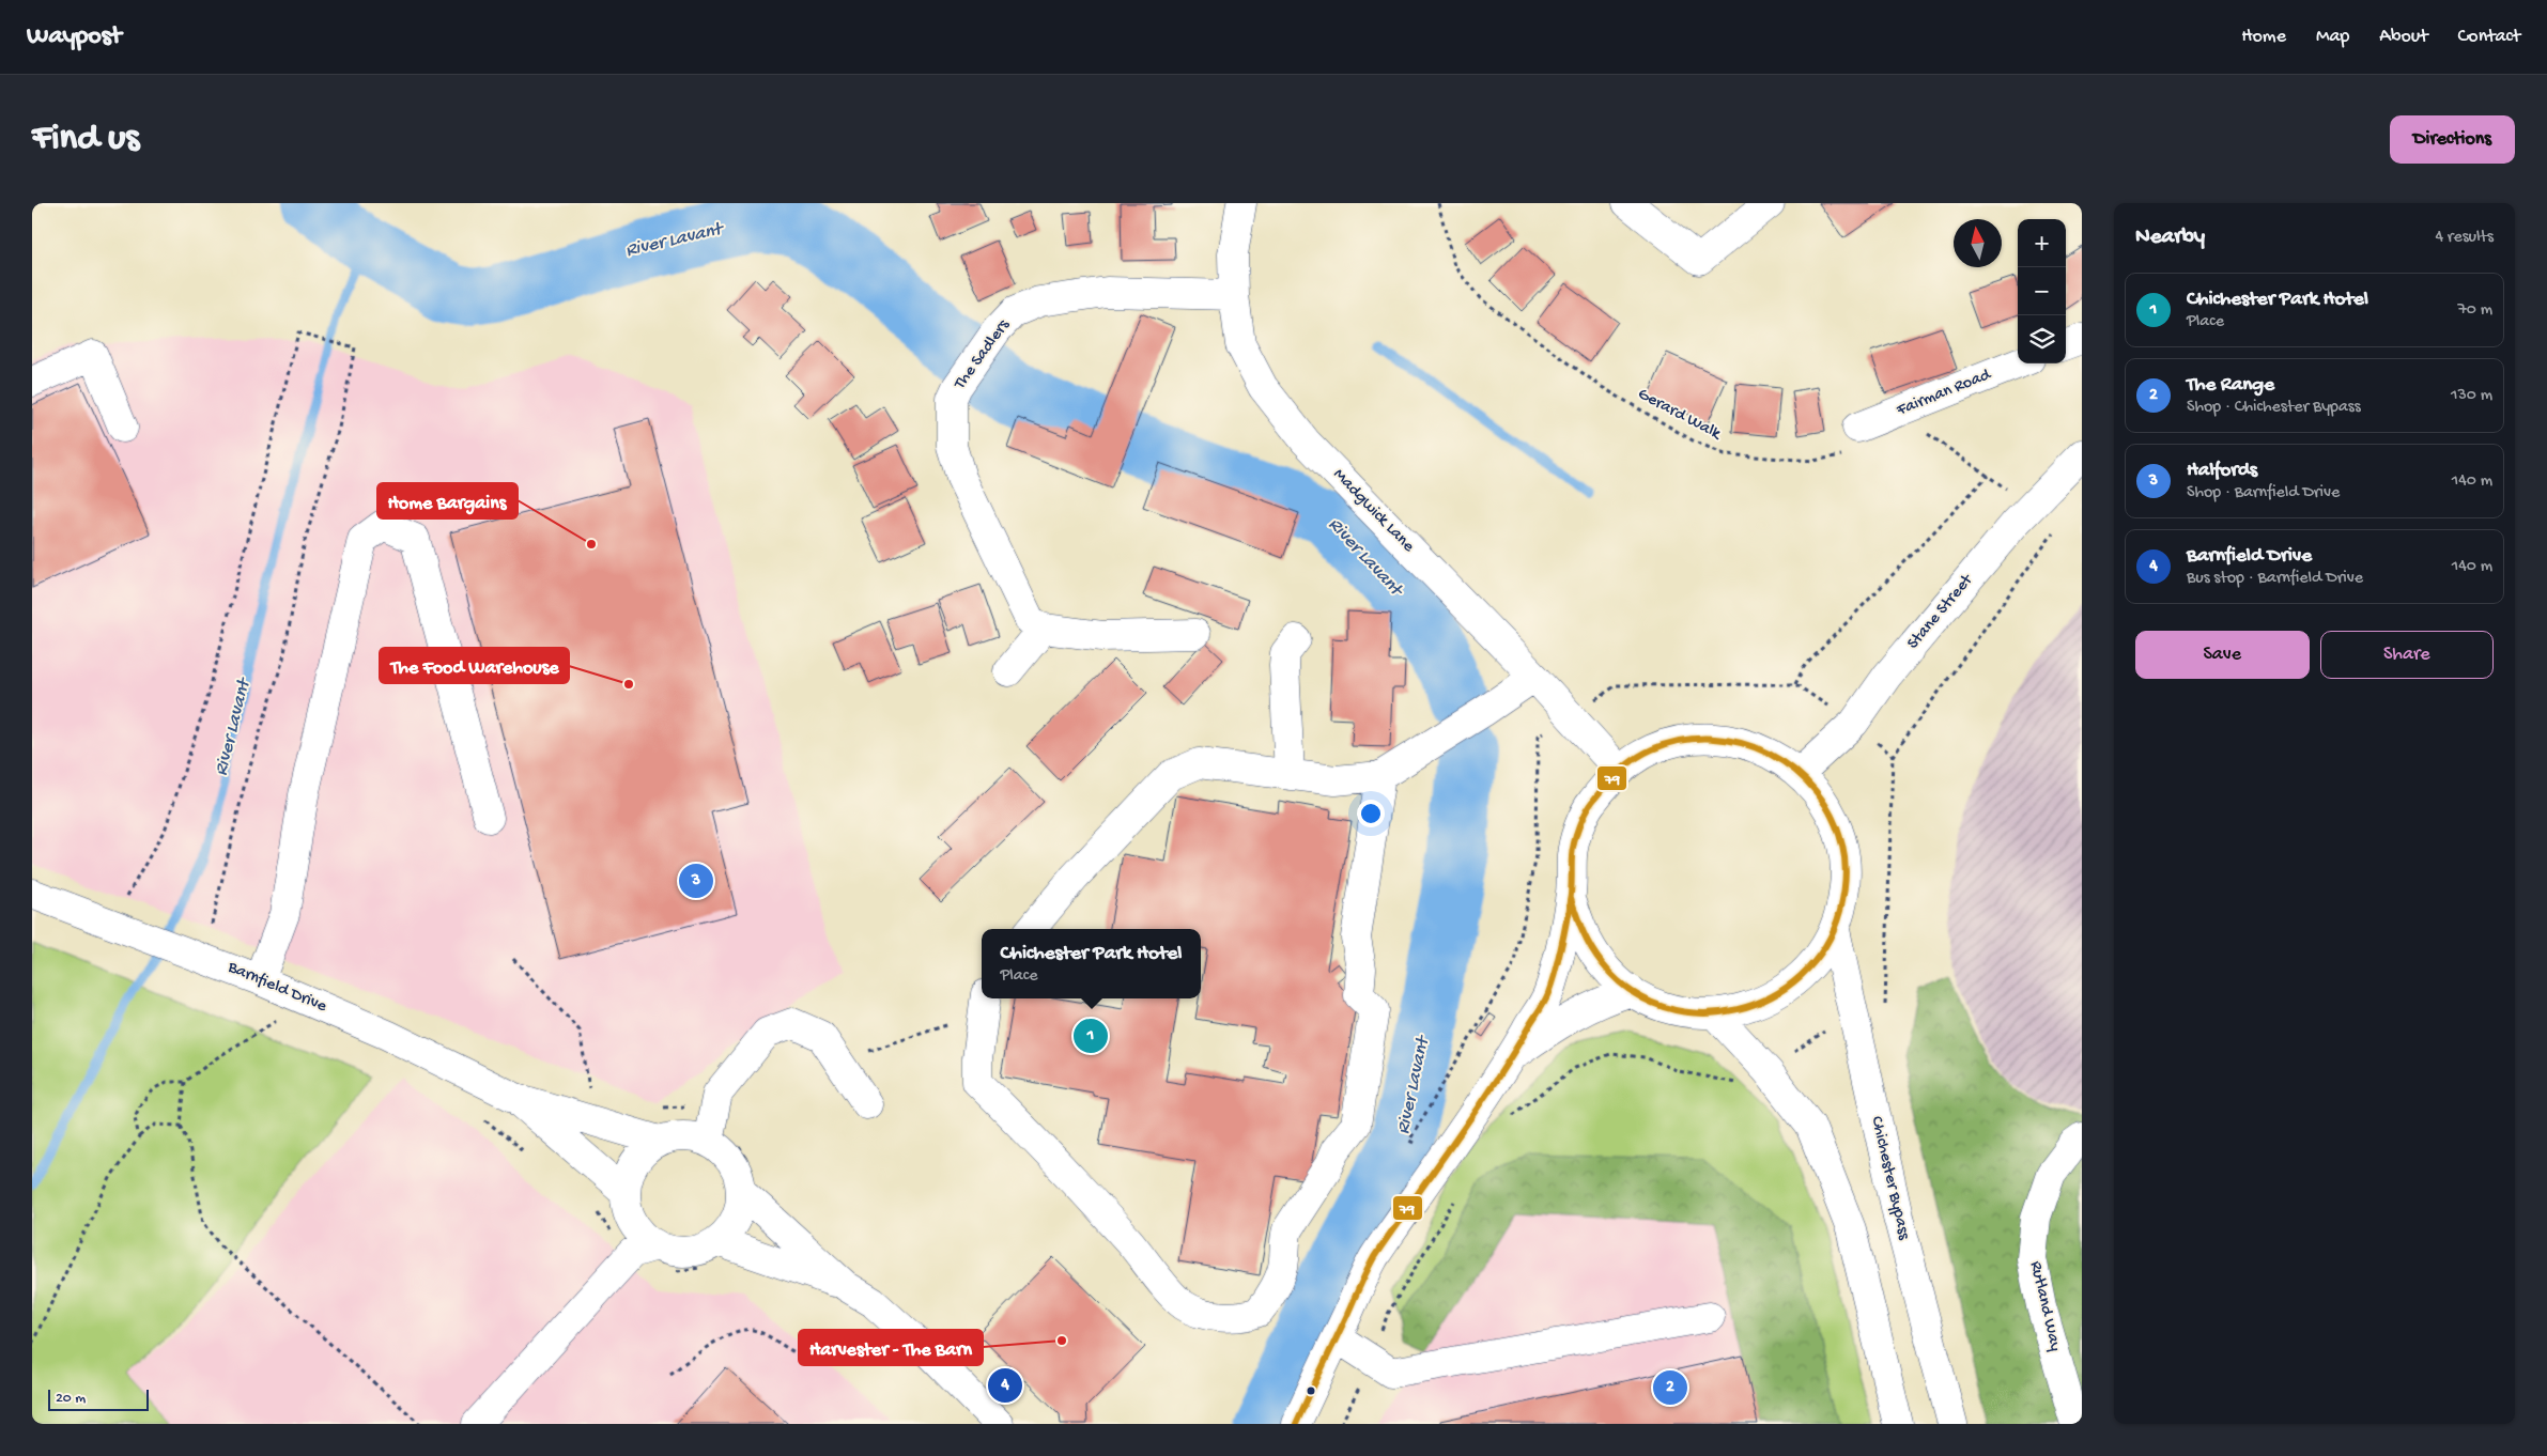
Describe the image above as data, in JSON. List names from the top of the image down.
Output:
{
  "streets": {
    "street": [
      "The Sadlers",
      "Fairman Road",
      "Madgwick Lane",
      "Stane Street",
      "Barnfield Drive",
      "Chichester Bypass",
      "Rutland Way"
    ],
    "path": ["Gerard Walk"]
  },
  "crossings": [
    ["The Sadlers", "Madgwick Lane"],
    ["Fairman Road", "Gerard Walk"]
  ],
  "water": ["River Lavant"],
  "places": ["Home Bargains", "The Food Warehouse", "Harvester - The Barn"],
  "lines": ["transit line 79"],
  "scale_bar": "20 m",
  "north": "top",
  "page": {
    "header": "Waypost",
    "nav": [
      "Home",
      "Map",
      "About",
      "Contact"
    ],
    "buttons": [
      "Directions",
      ["Save", "Share"]
    ],
    "title": "Find us",
    "heading": ["Nearby", "4 results"],
    "map_buttons": ["+", "−"],
    "list": [
      {
        "mark": "1",
        "name": "Chichester Park Hotel",
        "note": "Place",
        "value": "70 m"
      },
      {
        "mark": "2",
        "name": "The Range",
        "note": "Shop · Chichester Bypass",
        "value": "130 m"
      },
      {
        "mark": "3",
        "name": "Halfords",
        "note": "Shop · Barnfield Drive",
        "value": "140 m"
      },
      {
        "mark": "4",
        "name": "Barnfield Drive",
        "note": "Bus stop · Barnfield Drive",
        "value": "140 m"
      }
    ],
    "pins": [
      "3",
      "1",
      "4",
      "2"
    ],
    "popup": ["Chichester Park Hotel", "Place"],
    "scale": "20 m"
  }
}
